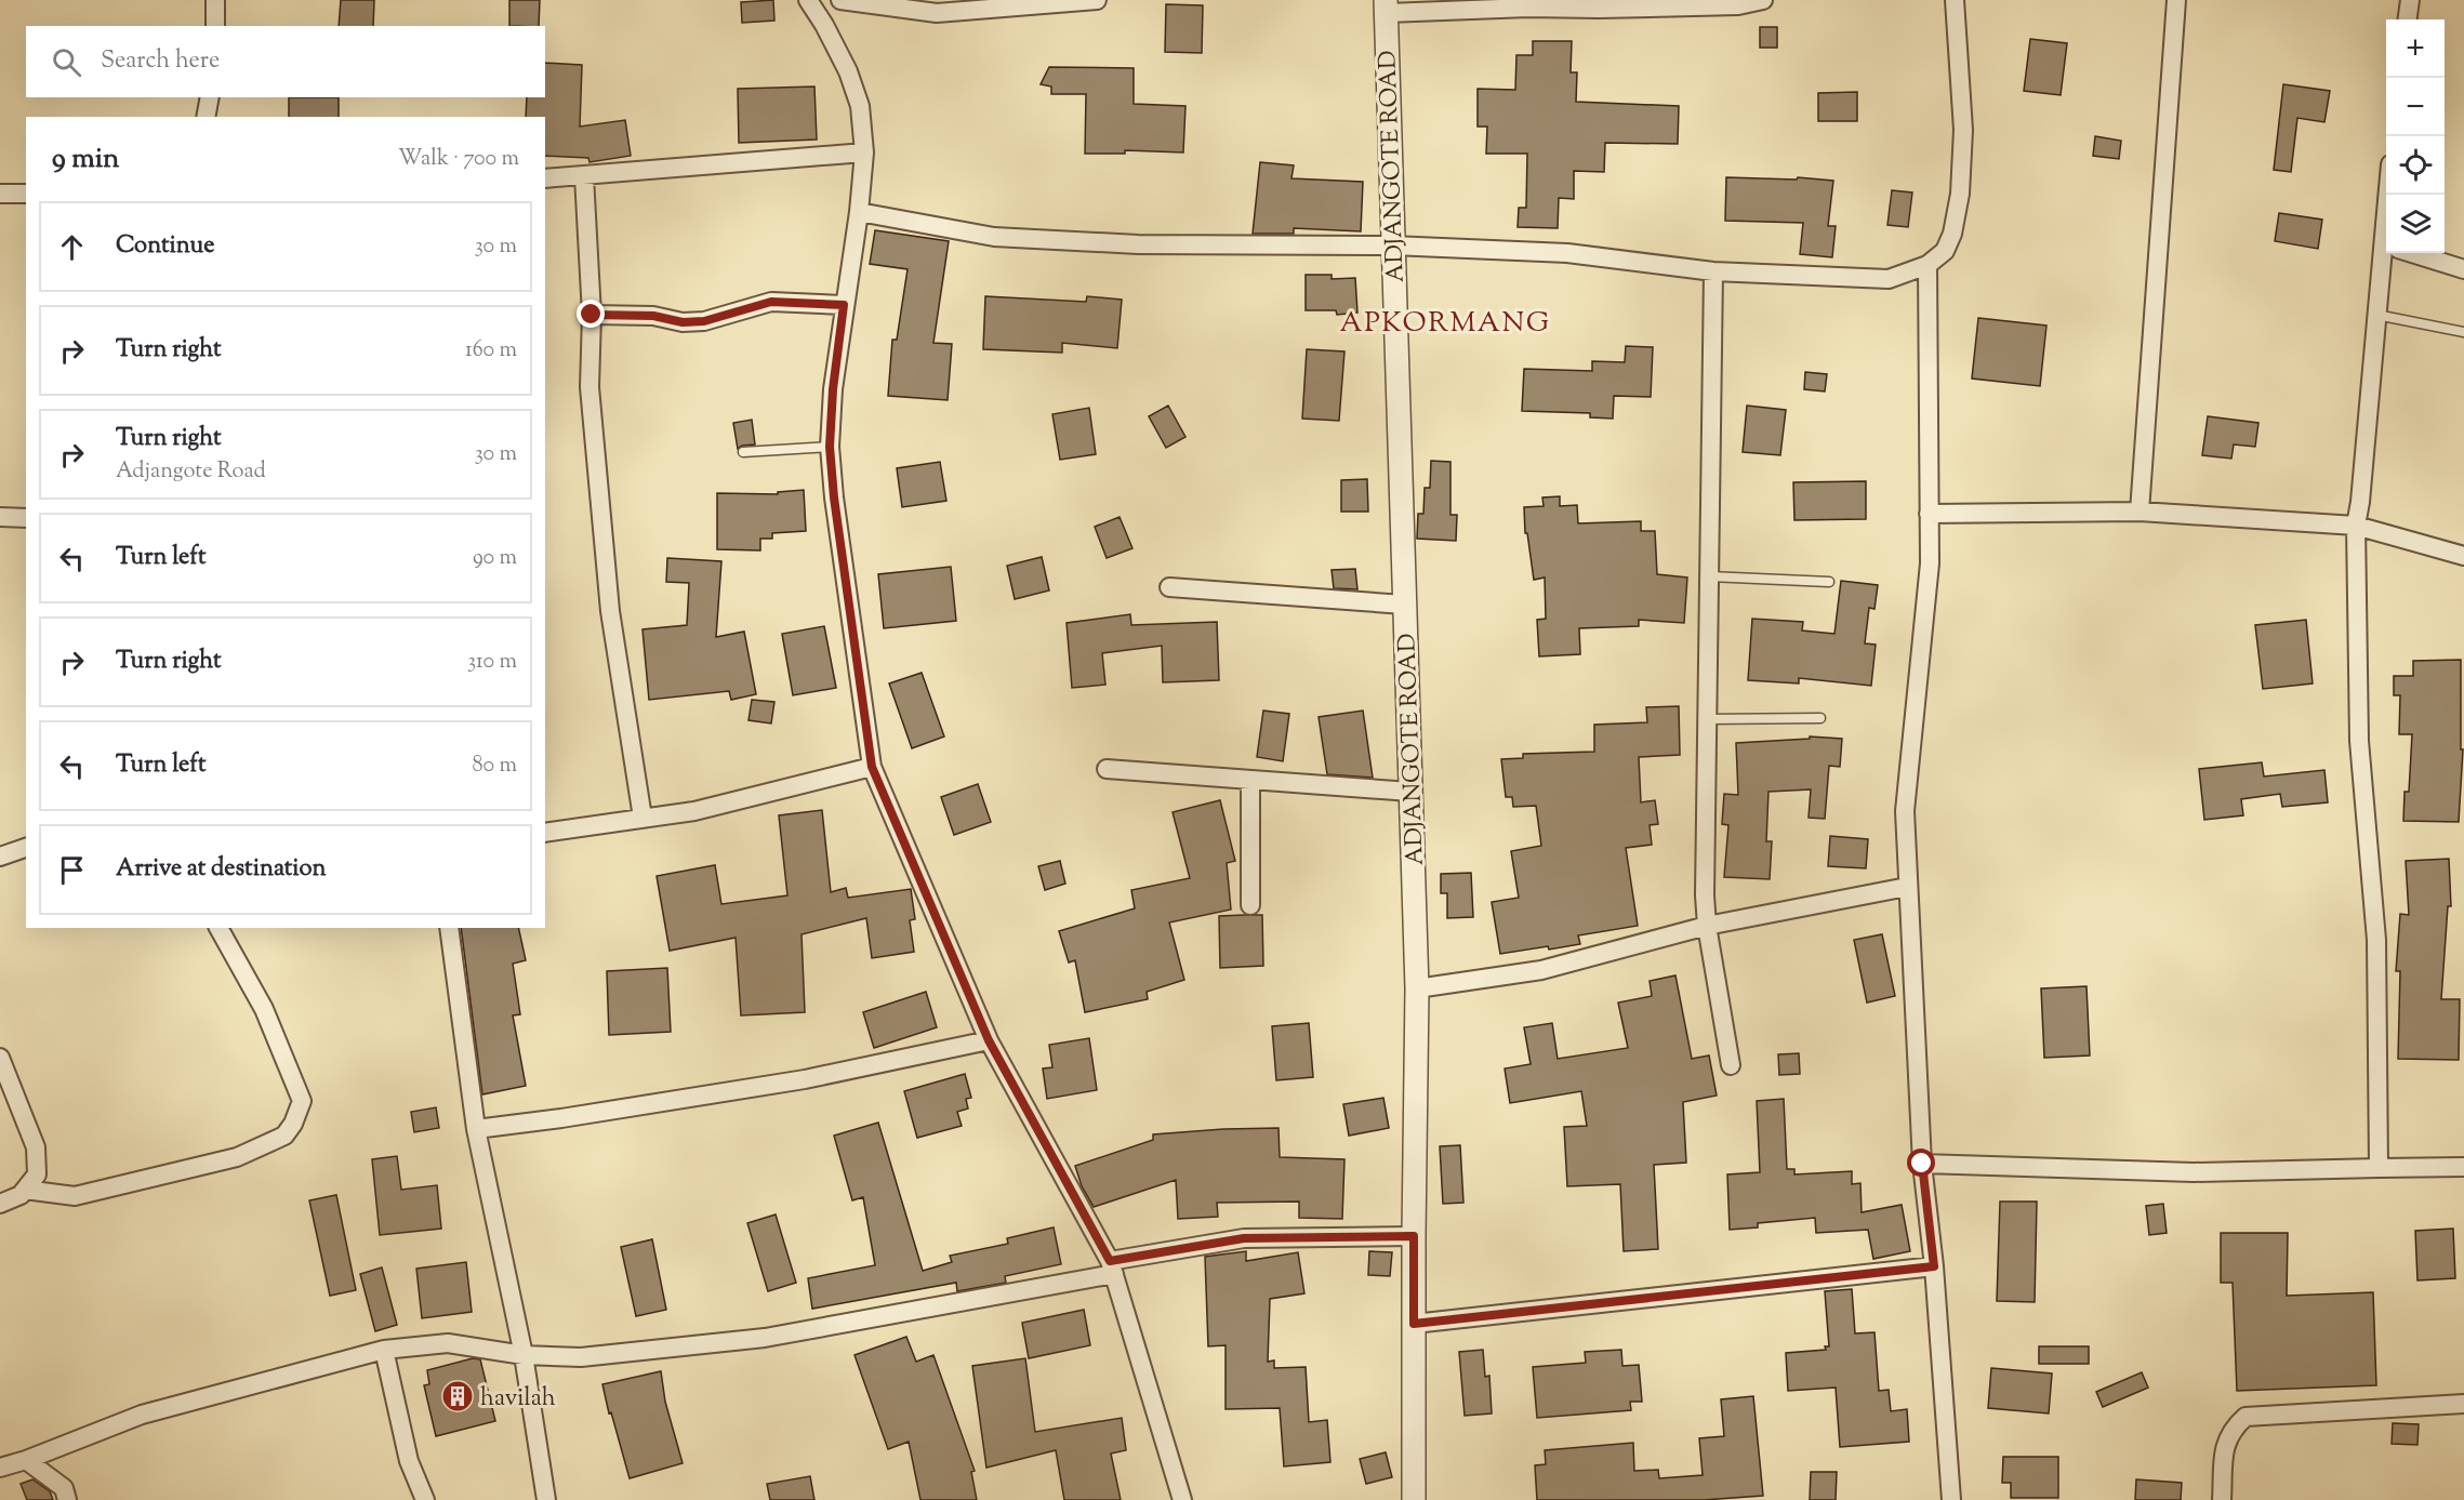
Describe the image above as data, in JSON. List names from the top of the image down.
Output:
{
  "streets": {
    "street": ["ADJANGOTE ROAD"]
  },
  "districts": ["APKORMANG"],
  "places": {
    "building": ["havilah"]
  },
  "page": {
    "map_buttons": ["+", "−"],
    "search": "Search here",
    "heading": ["9 min", "Walk · 700 m"],
    "list": [
      ["Continue", "30 m"],
      ["Turn right", "160 m"],
      ["Turn right", "Adjangote Road", "30 m"],
      ["Turn left", "90 m"],
      ["Turn right", "310 m"],
      ["Turn left", "80 m"],
      "Arrive at destination"
    ]
  }
}
